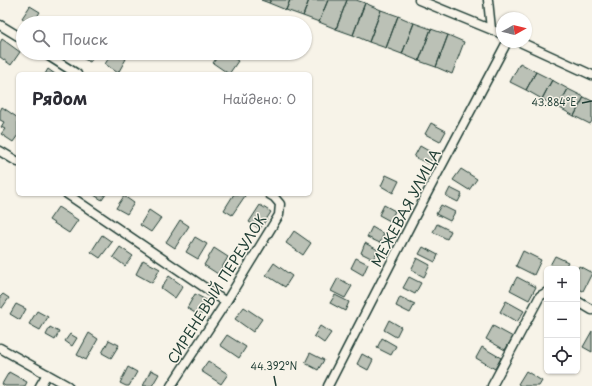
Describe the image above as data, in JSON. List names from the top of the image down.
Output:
{
  "streets": {
    "street": ["МЕЖЕВАЯ УЛИЦА", "СИРЕНЕВЫЙ ПЕРЕУЛОК"]
  },
  "north": "right",
  "page": {
    "search": "Поиск",
    "heading": ["Рядом", "Найдено: 0"],
    "map_buttons": ["+", "−"]
  },
  "coordinates": ["43.884°E", "44.392°N"]
}
